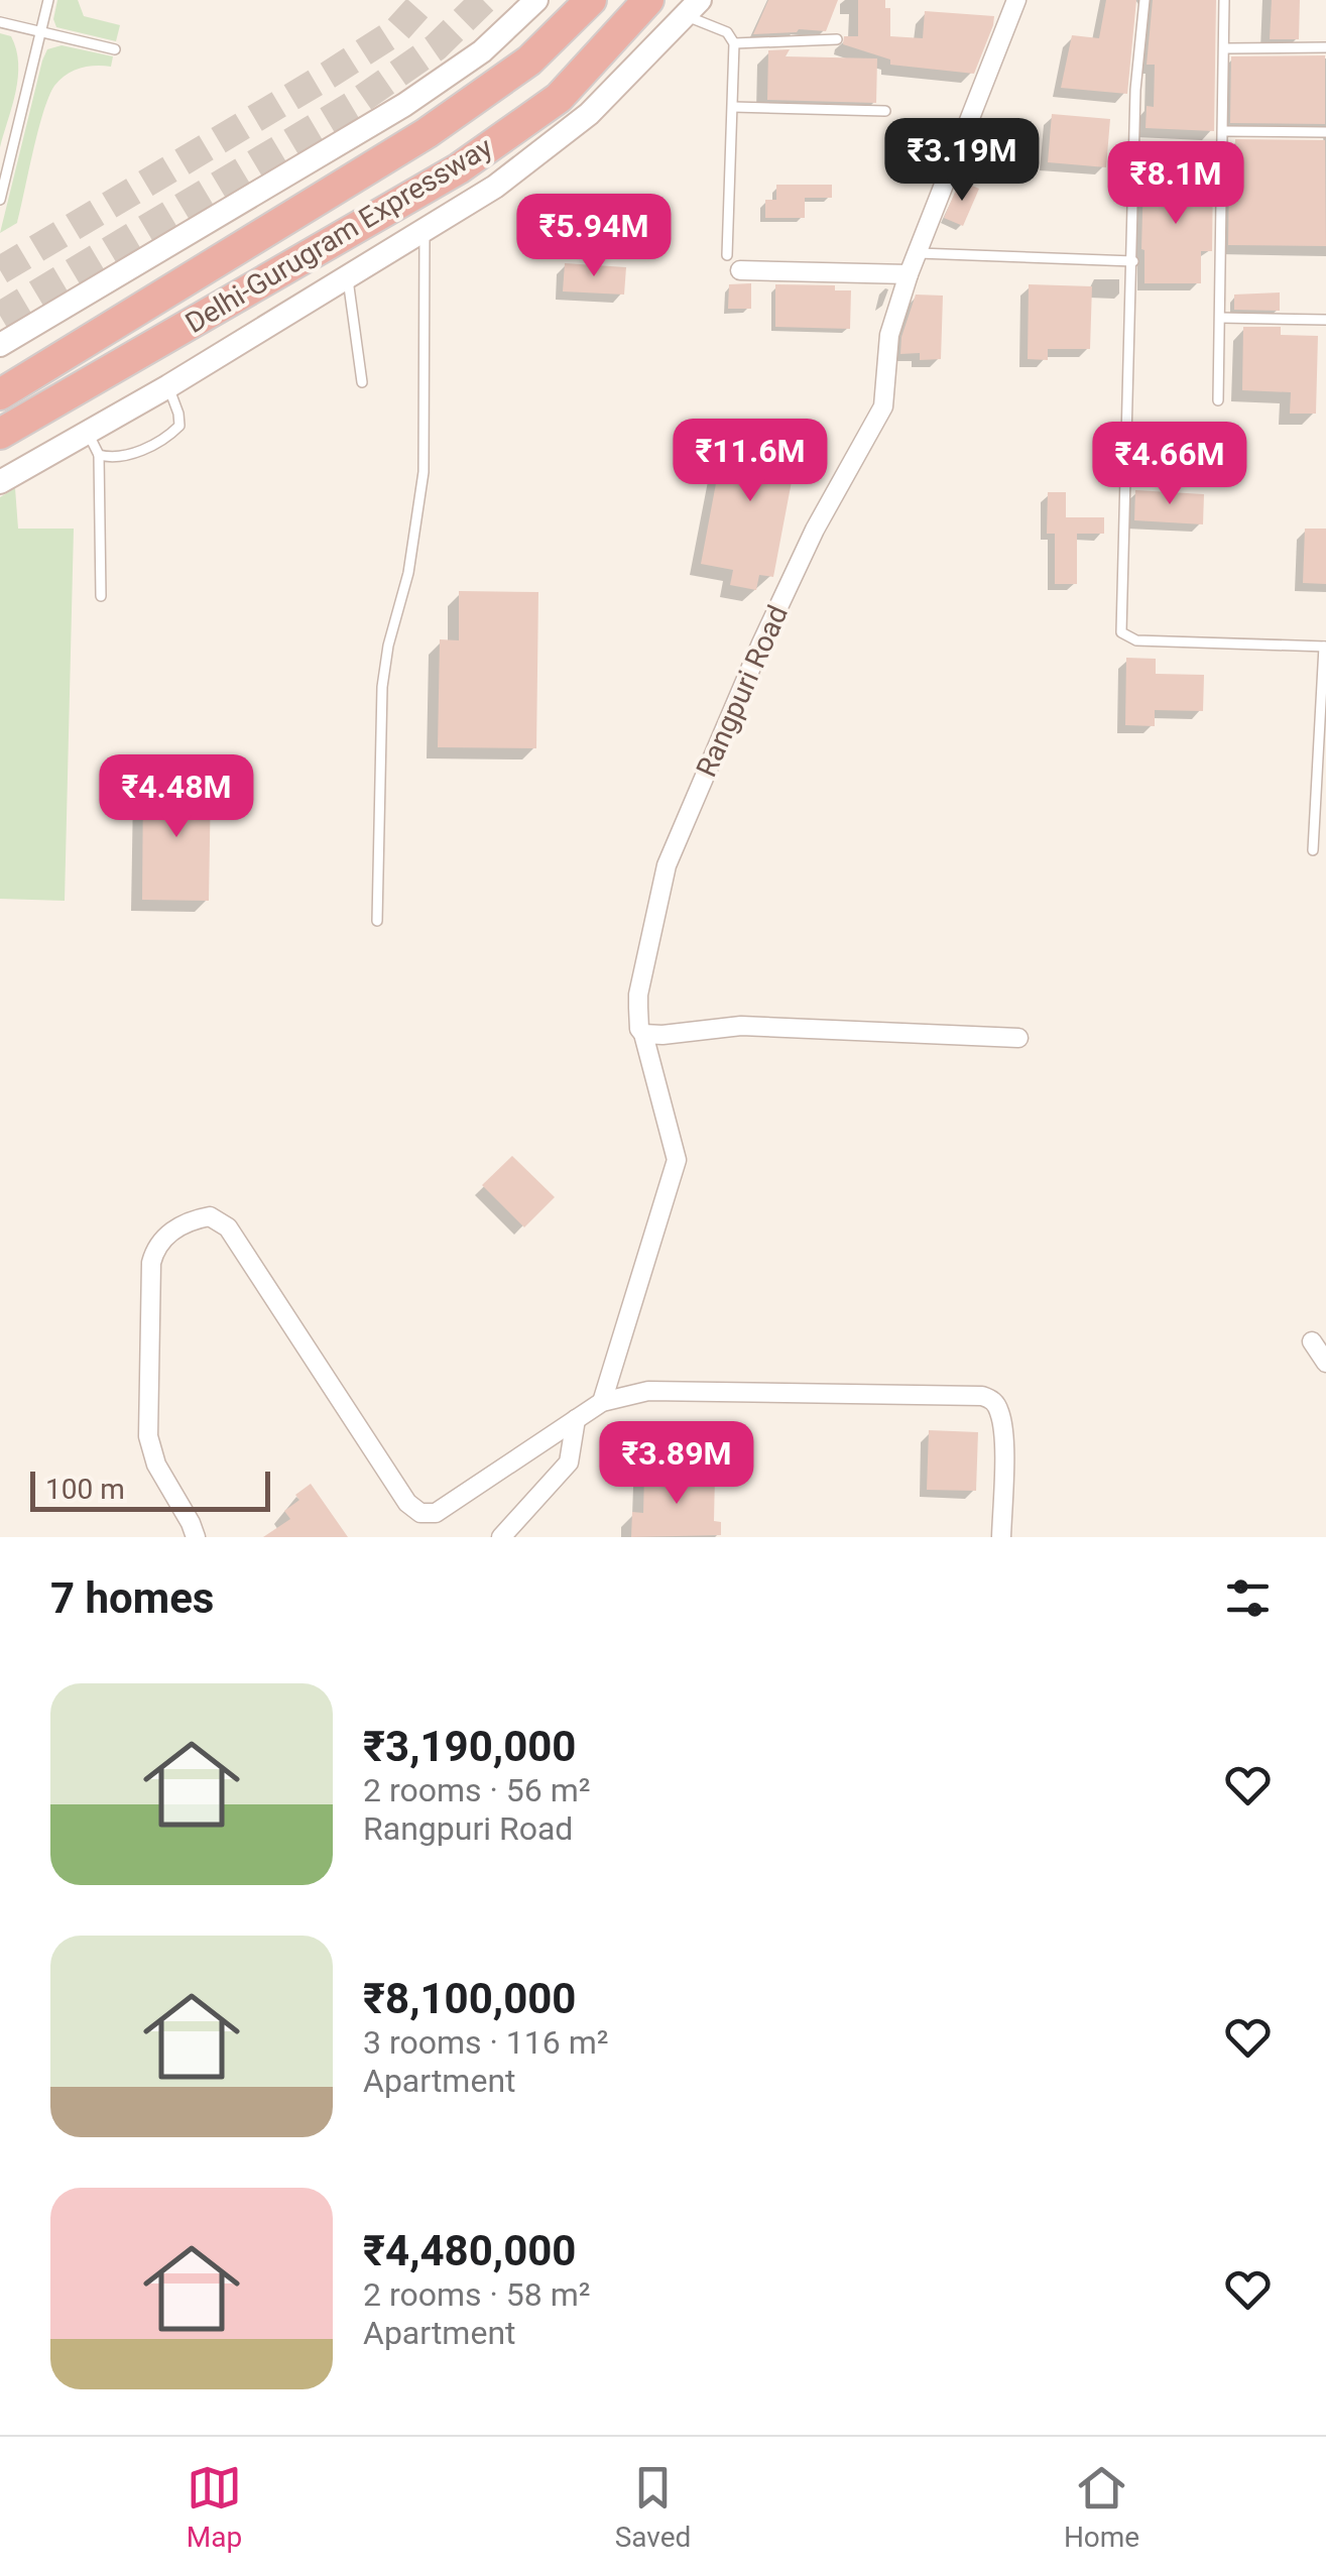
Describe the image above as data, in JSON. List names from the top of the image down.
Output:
{
  "streets": {
    "highway": ["Delhi-Gurugram Expressway"],
    "street": ["Rangpuri Road"]
  },
  "scale_bar": "100 m",
  "page": {
    "price": [
      "₹3.19M",
      "₹8.1M",
      "₹5.94M",
      "₹11.6M",
      "₹4.66M",
      "₹4.48M",
      "₹3.89M"
    ],
    "scale": "100 m",
    "heading": "7 homes",
    "list": [
      {
        "name": "₹3,190,000",
        "note": "2 rooms · 56 m² · Rangpuri Road"
      },
      {
        "name": "₹8,100,000",
        "note": "3 rooms · 116 m² · Apartment"
      },
      {
        "name": "₹4,480,000",
        "note": "2 rooms · 58 m² · Apartment"
      }
    ],
    "tabs": ["Map", "Saved", "Home"]
  }
}
